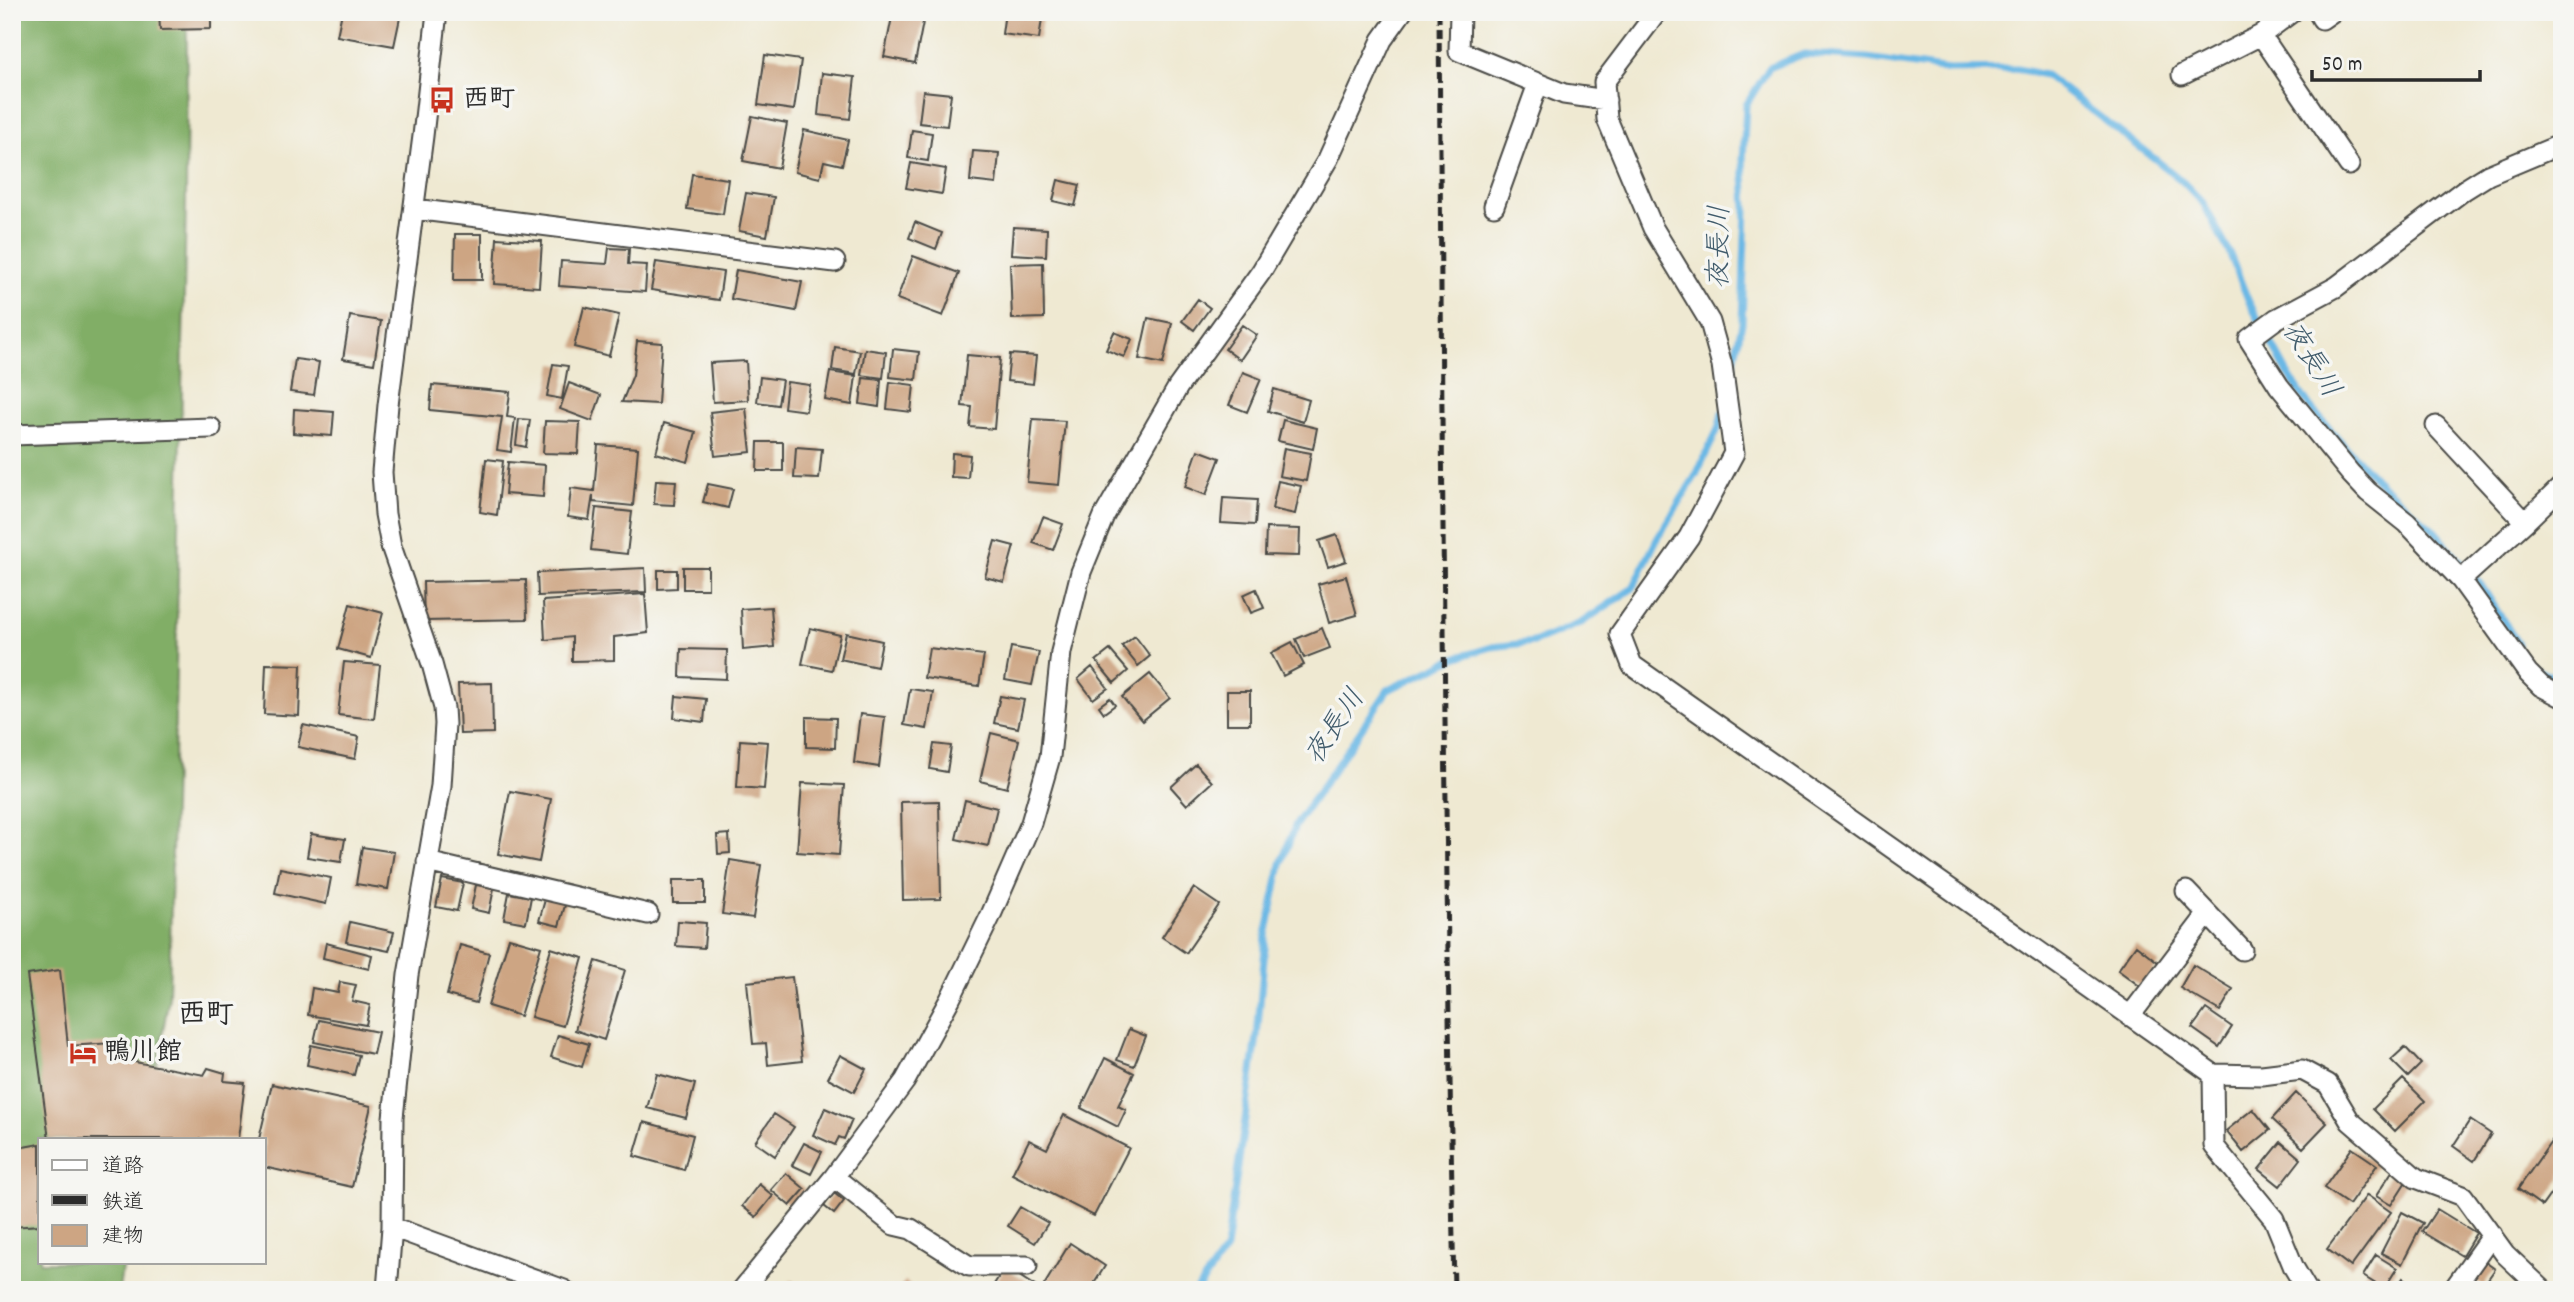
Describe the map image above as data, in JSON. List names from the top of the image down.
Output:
{
  "districts": ["西町"],
  "water": ["夜長川"],
  "places": {
    "bus stop": ["西町"],
    "hotel": ["鴨川館"]
  },
  "legend": ["道路", "鉄道", "建物"],
  "scale_bar": "50 m"
}
